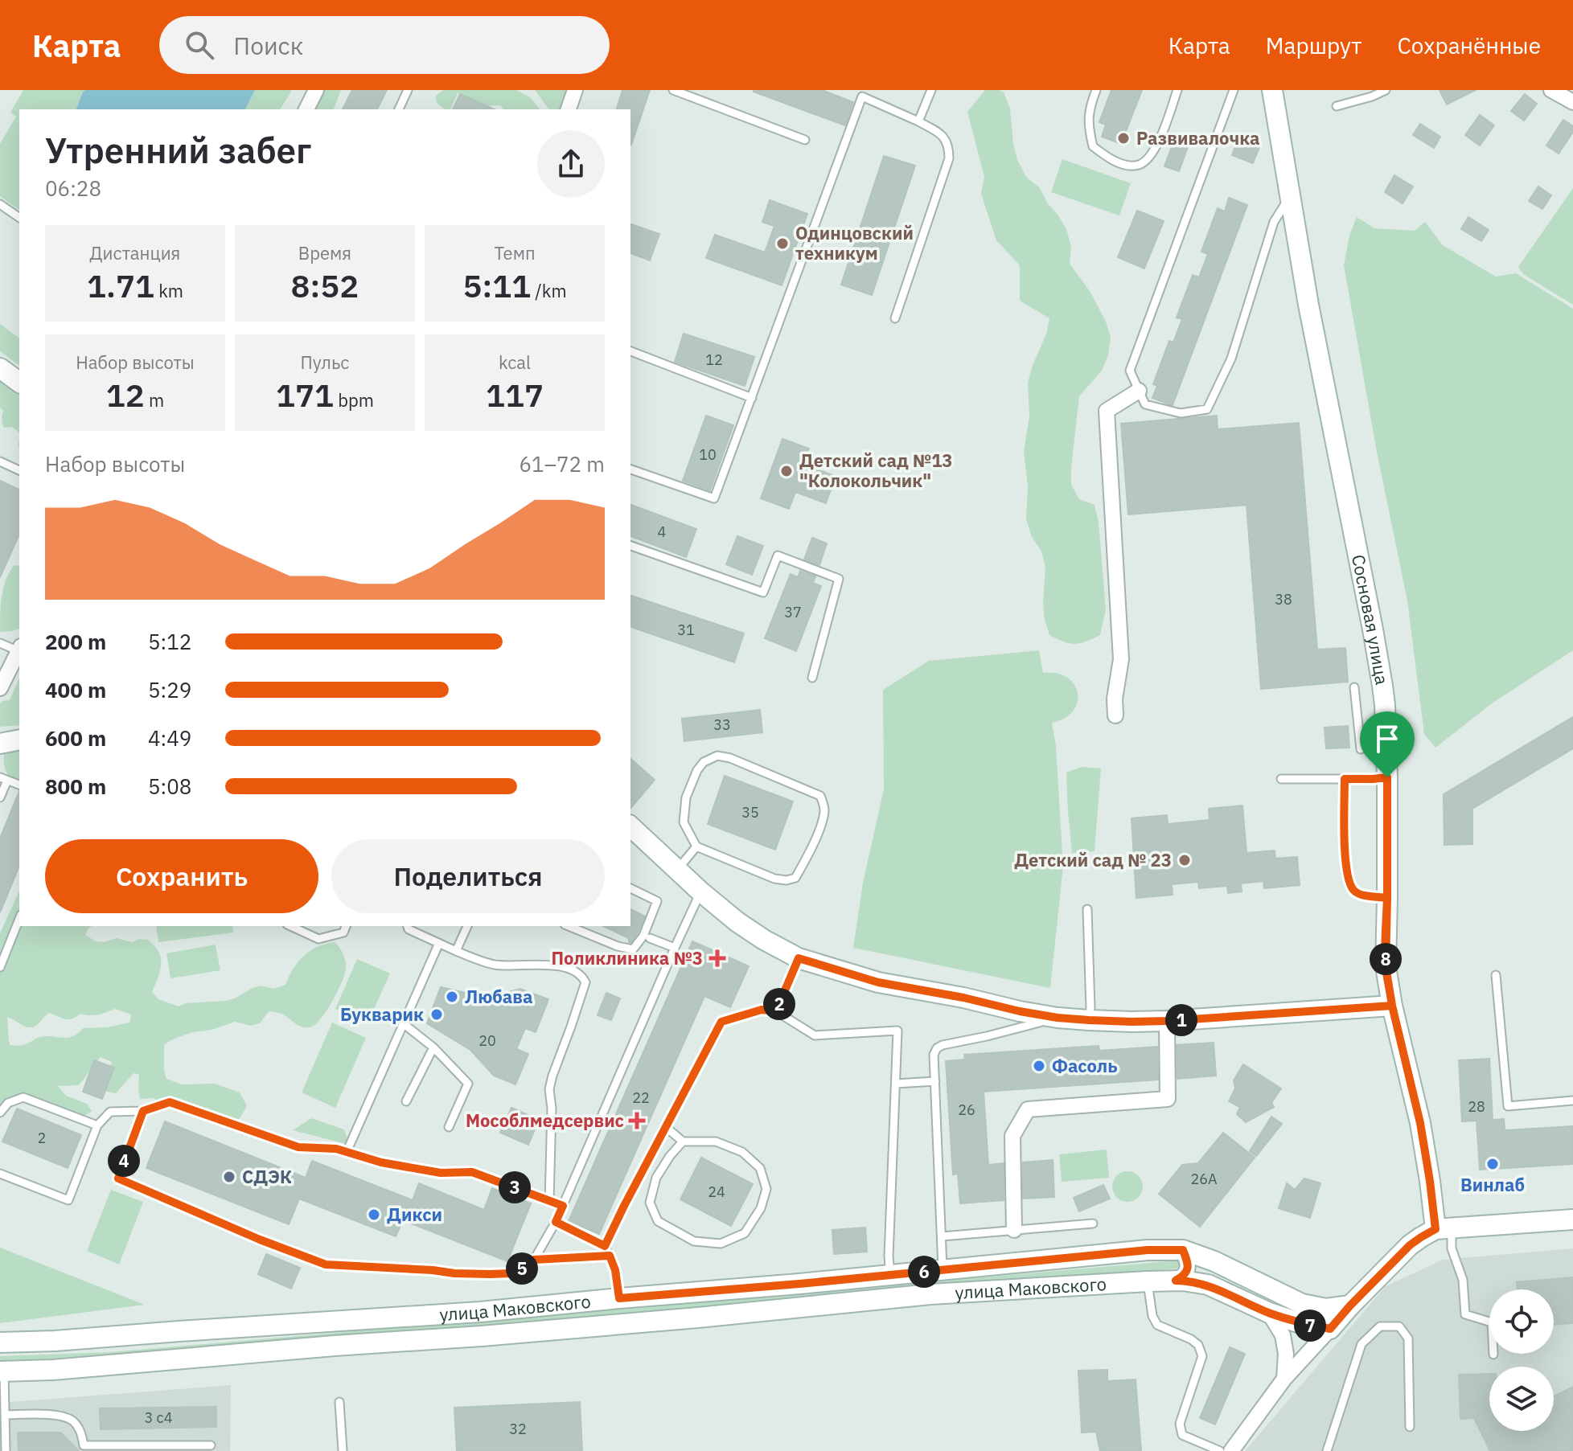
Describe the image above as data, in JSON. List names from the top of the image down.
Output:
{
  "streets": {
    "main road": ["Сосновая улица", "улица Маковского"]
  },
  "places": {
    "other": [
      "Развивалочка",
      "Одинцовский техникум",
      "Детский сад №13 \"Колокольчик\"",
      "Детский сад № 23",
      "Любава",
      "Букварик",
      "Фасоль",
      "Винлаб",
      "СДЭК",
      "Дикси"
    ],
    "health": ["Поликлиника №3", "Мособлмедсервис"]
  },
  "house_numbers": [
    "12",
    "10",
    "4",
    "38",
    "37",
    "31",
    "33",
    "35",
    "20",
    "22",
    "28",
    "26",
    "2",
    "26А",
    "24",
    "3 с4",
    "32"
  ],
  "page": {
    "header": "Карта",
    "search": "Поиск",
    "nav": ["Карта", "Маршрут", "Сохранённые"],
    "heading": ["Утренний забег", "06:28"],
    "stats": [
      ["Дистанция", "1.71 km"],
      ["Время", "8:52"],
      ["Темп", "5:11 /km"],
      ["Набор высоты", "12 m"],
      ["Пульс", "171 bpm"],
      ["kcal", "117"]
    ],
    "chart": ["Набор высоты", "61–72 m"],
    "list": [
      {
        "name": "200 m",
        "note": "5:12"
      },
      {
        "name": "400 m",
        "note": "5:29"
      },
      {
        "name": "600 m",
        "note": "4:49"
      },
      {
        "name": "800 m",
        "note": "5:08"
      }
    ],
    "buttons": ["Сохранить", "Поделиться"],
    "pins": [
      "8",
      "2",
      "1",
      "4",
      "3",
      "5",
      "6",
      "7"
    ]
  }
}
